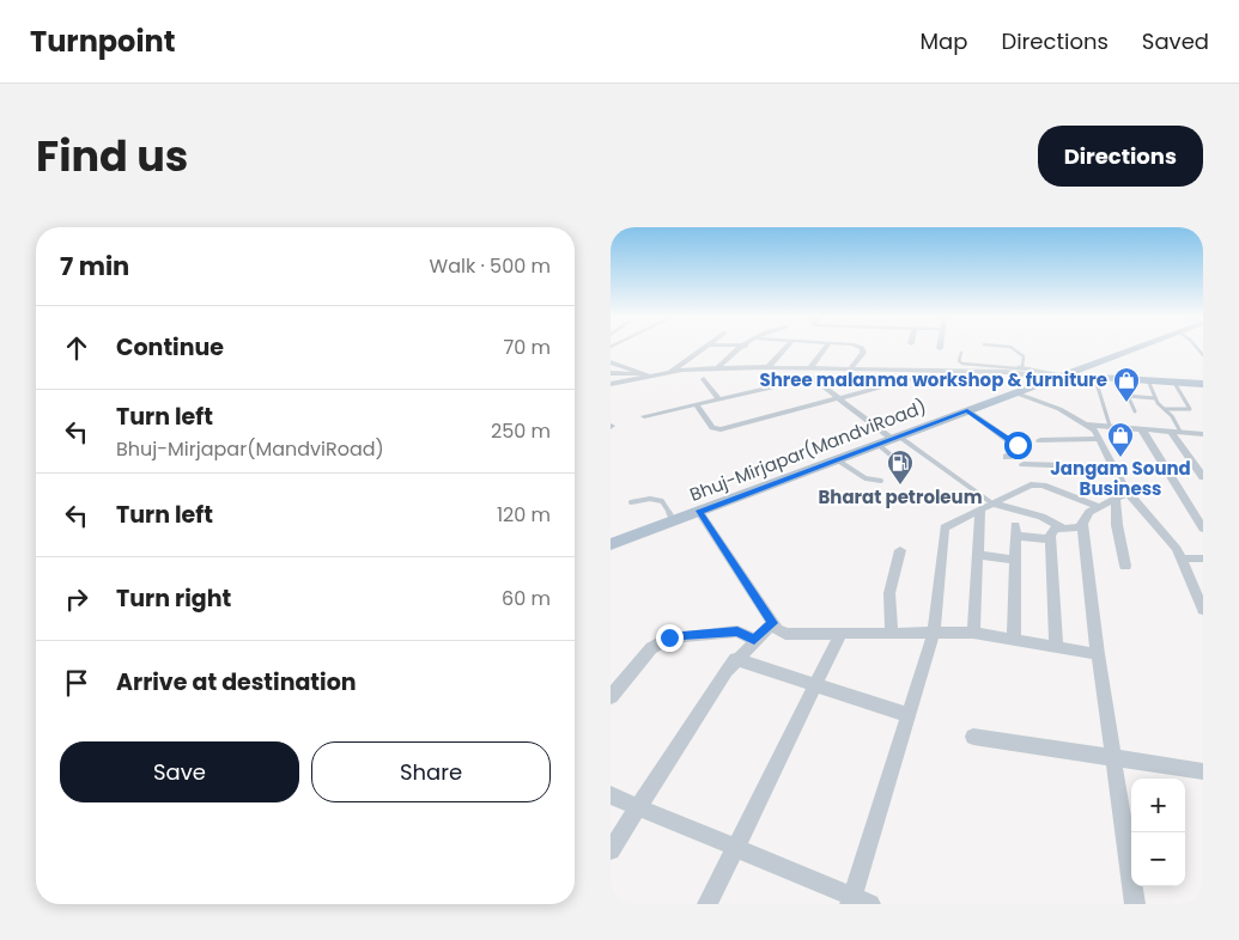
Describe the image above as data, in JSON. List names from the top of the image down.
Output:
{
  "streets": {
    "main road": ["Bhuj-Mirjapar(MandviRoad)"]
  },
  "places": {
    "shop": ["Shree malanma workshop & furniture", "Jangam Sound Business"],
    "fuel station": ["Bharat petroleum"]
  },
  "page": {
    "header": "Turnpoint",
    "nav": ["Map", "Directions", "Saved"],
    "title": "Find us",
    "buttons": [
      "Directions",
      ["Save", "Share"]
    ],
    "heading": ["7 min", "Walk · 500 m"],
    "list": [
      ["Continue", "70 m"],
      ["Turn left", "Bhuj-Mirjapar(MandviRoad)", "250 m"],
      ["Turn left", "120 m"],
      ["Turn right", "60 m"],
      "Arrive at destination"
    ],
    "map_buttons": ["+", "−"]
  }
}
